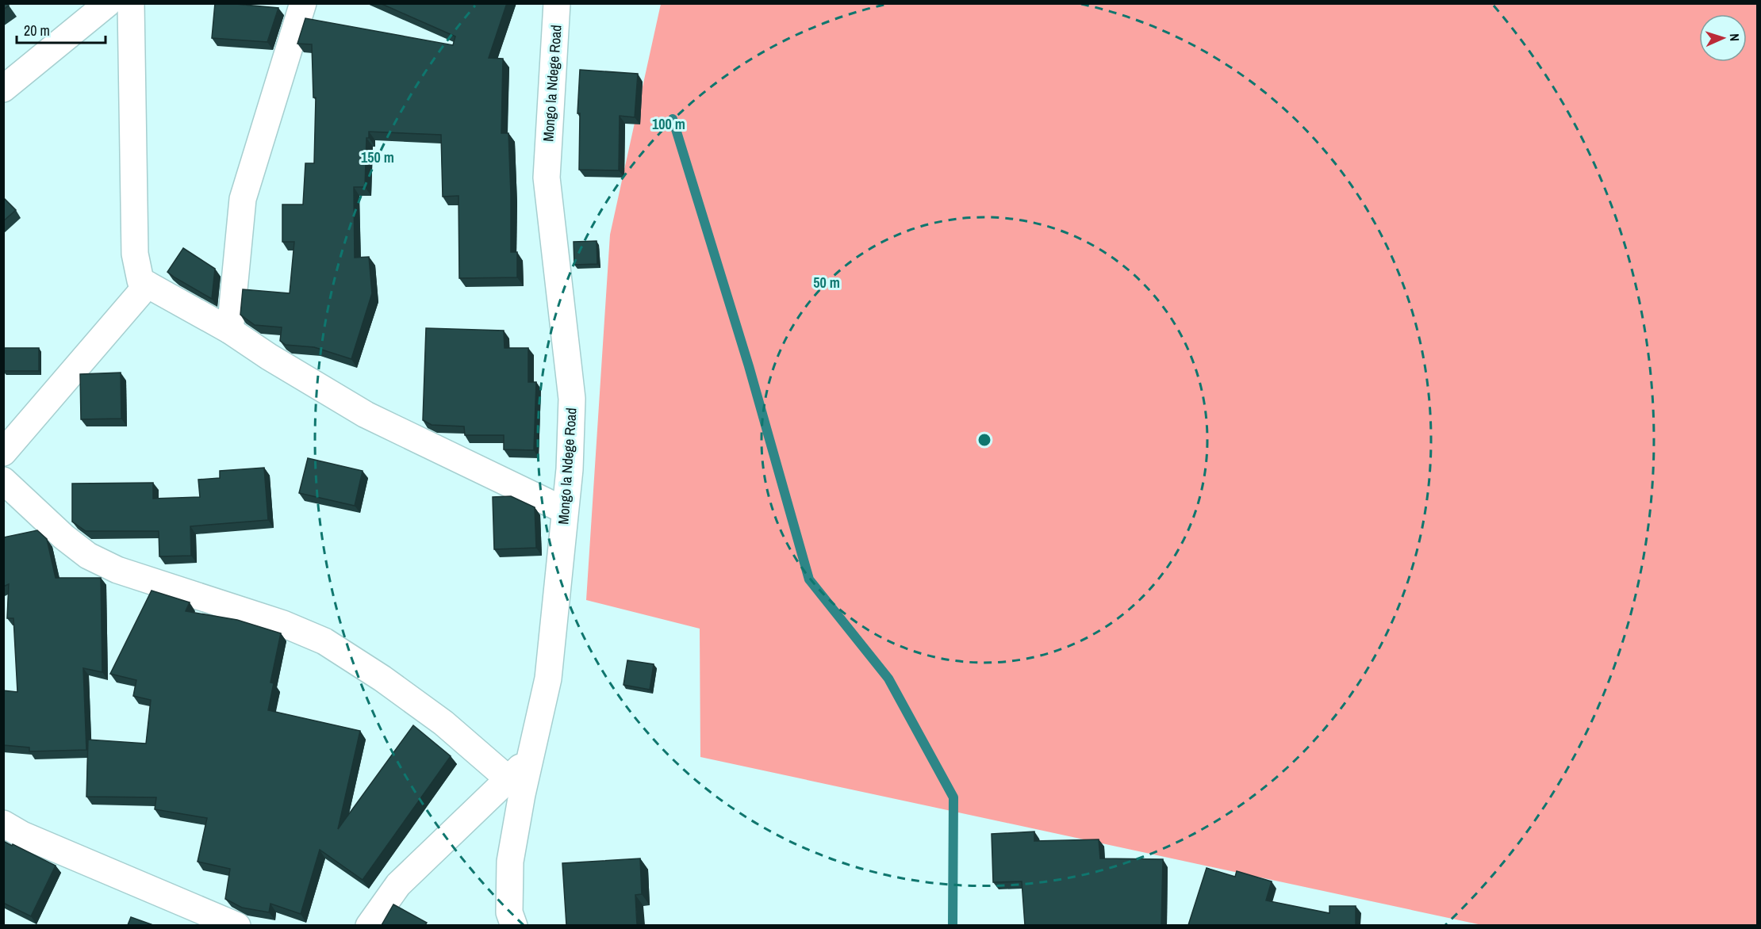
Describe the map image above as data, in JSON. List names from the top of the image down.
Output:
{
  "streets": {
    "street": ["Mongo la Ndege Road"]
  },
  "scale_bar": "20 m",
  "north": "right",
  "rings": ["100 m", "150 m", "50 m"]
}
